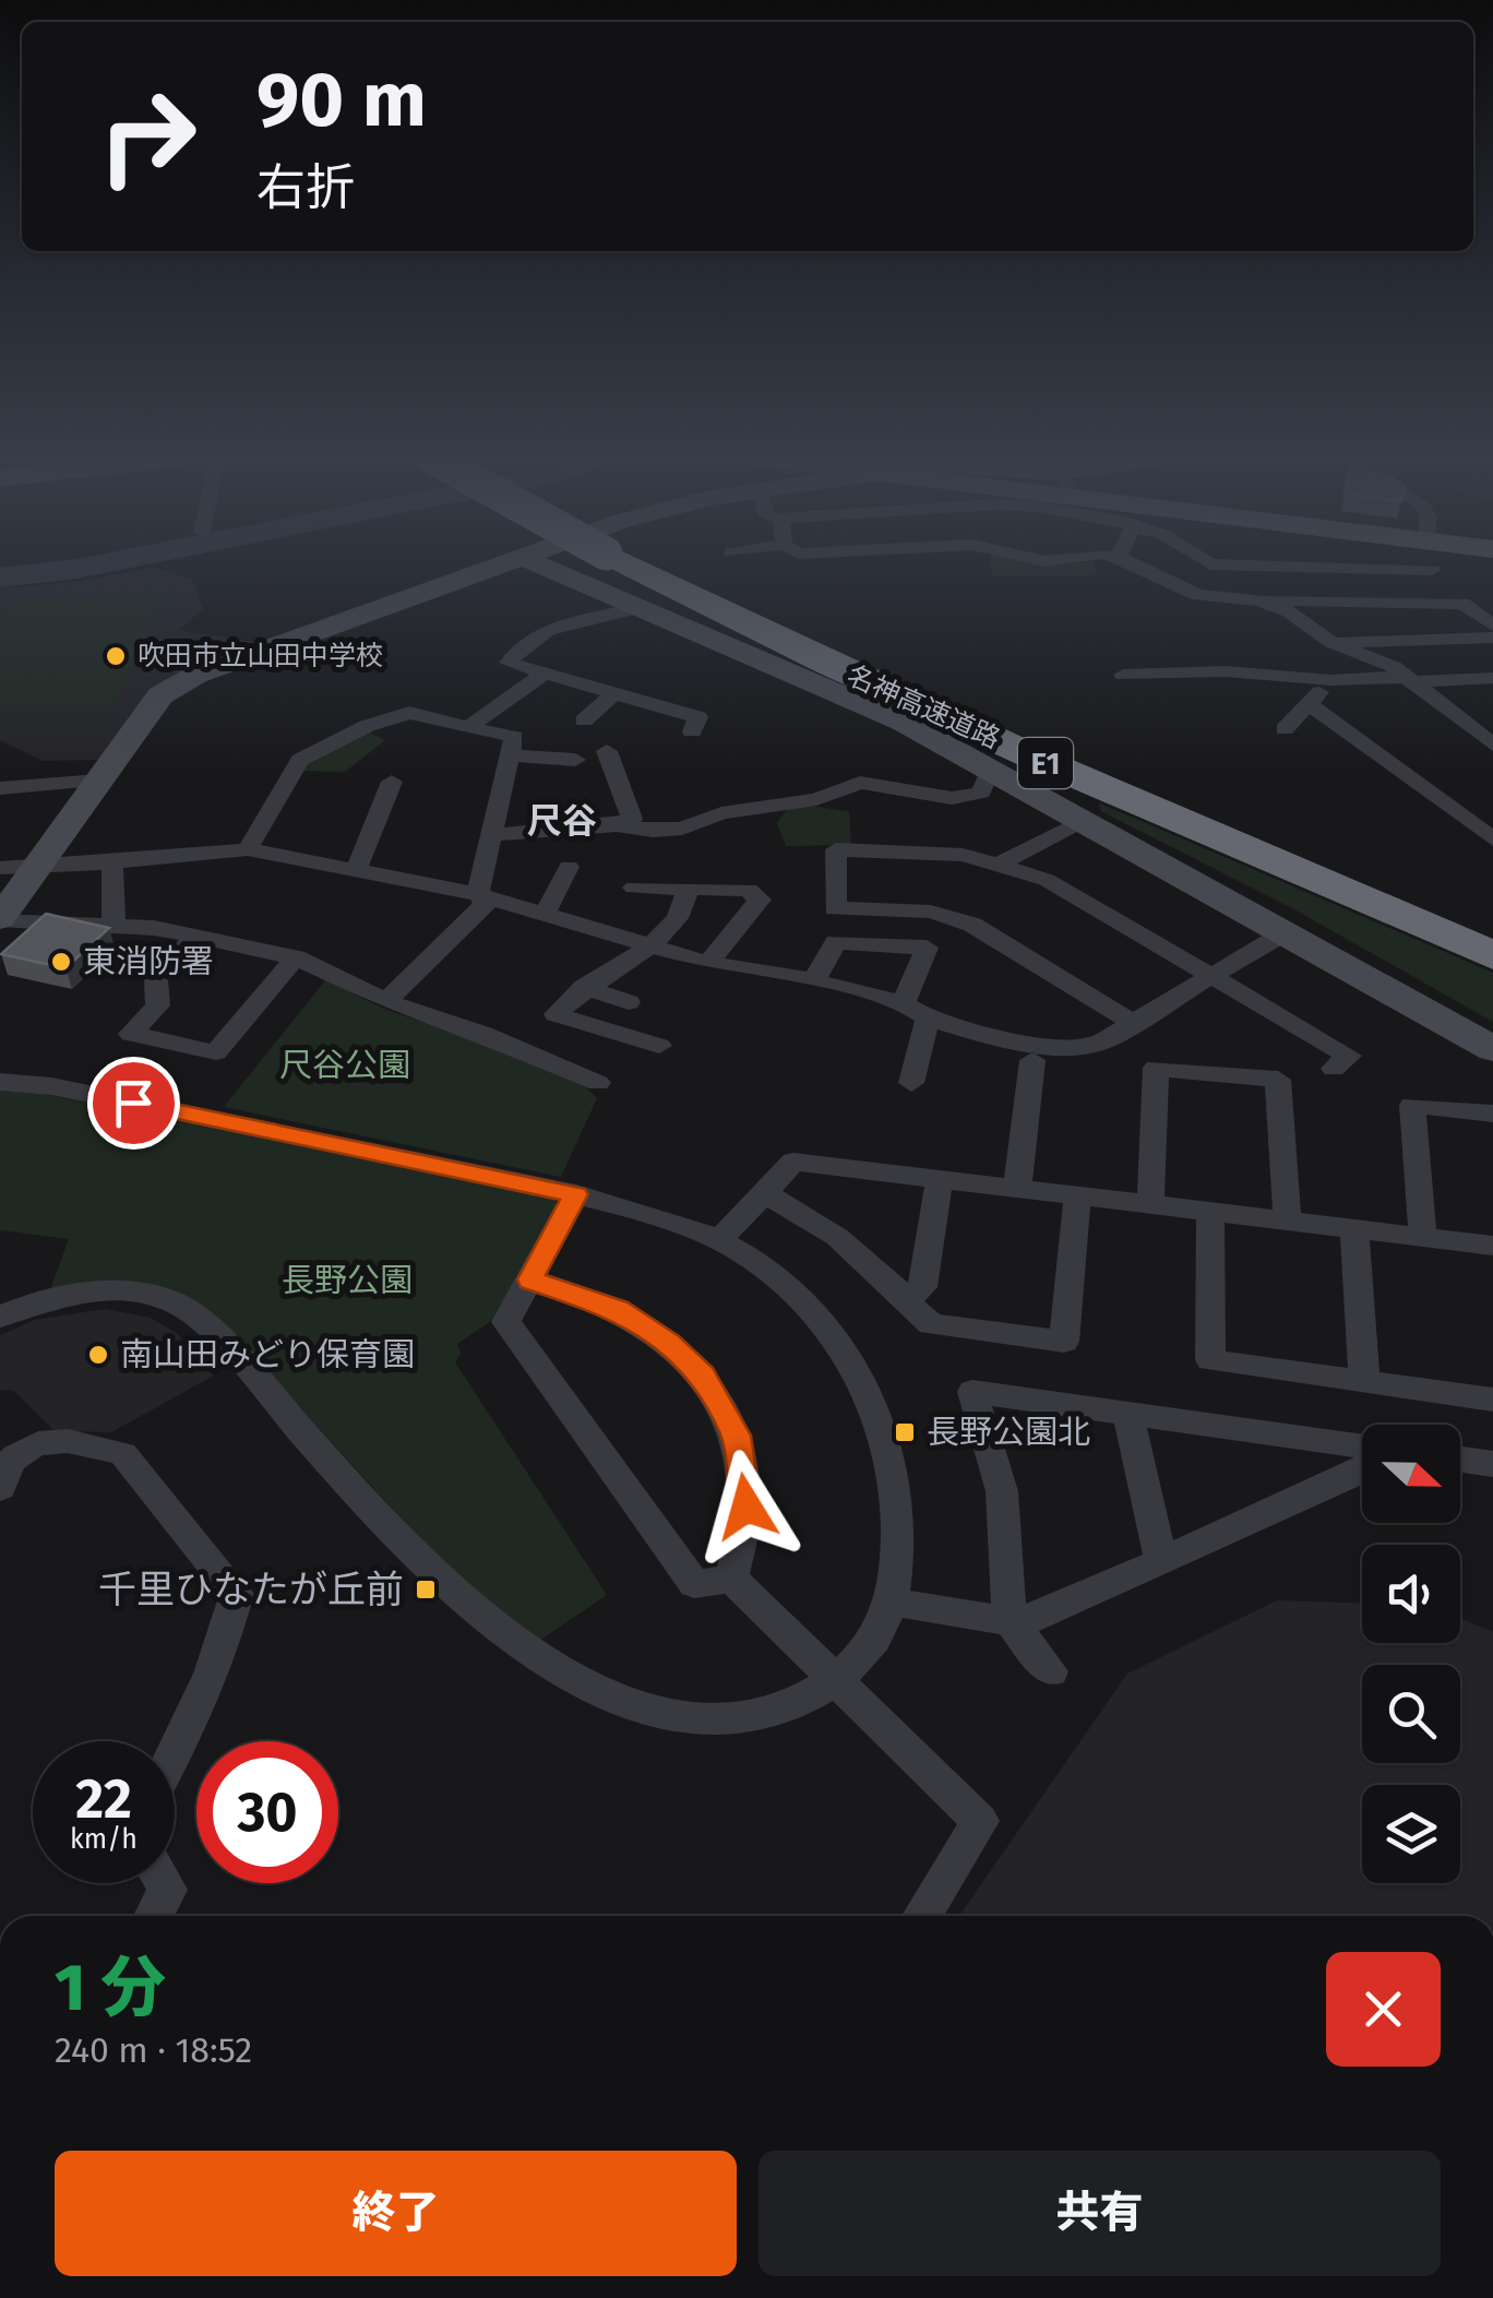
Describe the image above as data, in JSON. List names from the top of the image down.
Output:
{
  "streets": {
    "highway": ["名神高速道路", "E1"]
  },
  "districts": ["尺谷"],
  "parks": ["尺谷公園", "長野公園"],
  "places": {
    "other": ["吹田市立山田中学校", "東消防署", "南山田みどり保育園"],
    "transit": ["長野公園北", "千里ひなたが丘前"]
  },
  "north": "right",
  "page": {
    "turn": ["90 m", "右折"],
    "speed": "22 km/h",
    "limit": "30",
    "heading": ["1 分", "240 m · 18:52"],
    "buttons": ["終了", "共有"]
  }
}
